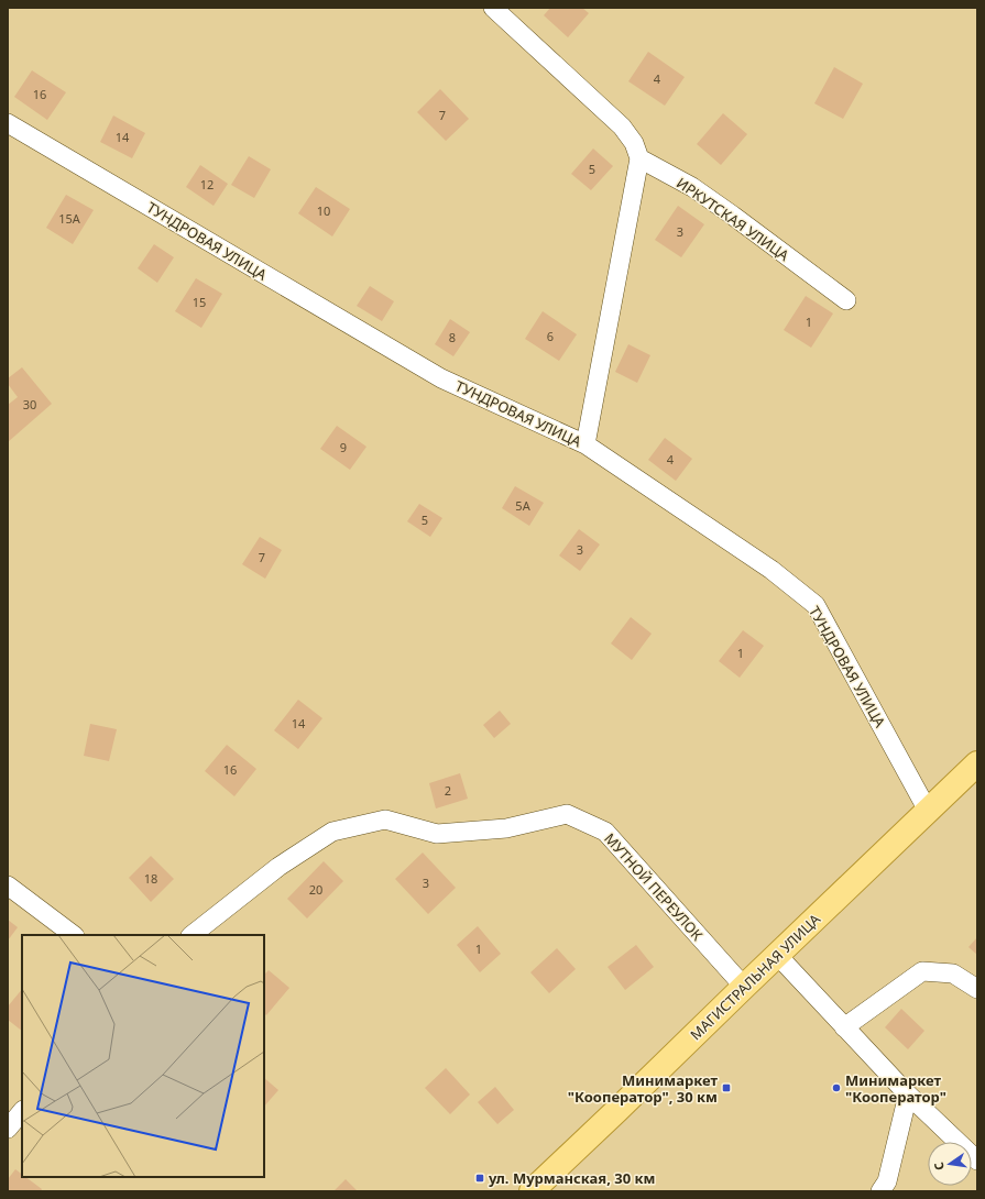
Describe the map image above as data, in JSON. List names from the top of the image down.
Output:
{
  "streets": {
    "main road": ["МАГИСТРАЛЬНАЯ УЛИЦА"],
    "street": ["ИРКУТСКАЯ УЛИЦА", "ТУНДРОВАЯ УЛИЦА", "МУТНОЙ ПЕРЕУЛОК"]
  },
  "crossings": [
    ["ТУНДРОВАЯ УЛИЦА", "МАГИСТРАЛЬНАЯ УЛИЦА"],
    ["МУТНОЙ ПЕРЕУЛОК", "МАГИСТРАЛЬНАЯ УЛИЦА"]
  ],
  "places": {
    "transit": ["Минимаркет \"Кооператор\", 30 км", "ул. Мурманская, 30 км"],
    "other": ["Минимаркет \"Кооператор\""]
  },
  "house_numbers": [
    "4",
    "16",
    "7",
    "14",
    "5",
    "12",
    "10",
    "15А",
    "3",
    "15",
    "1",
    "6",
    "8",
    "30",
    "9",
    "4",
    "5А",
    "5",
    "3",
    "7",
    "1",
    "14",
    "16",
    "2",
    "18",
    "3",
    "20",
    "1"
  ],
  "north": "left"
}
